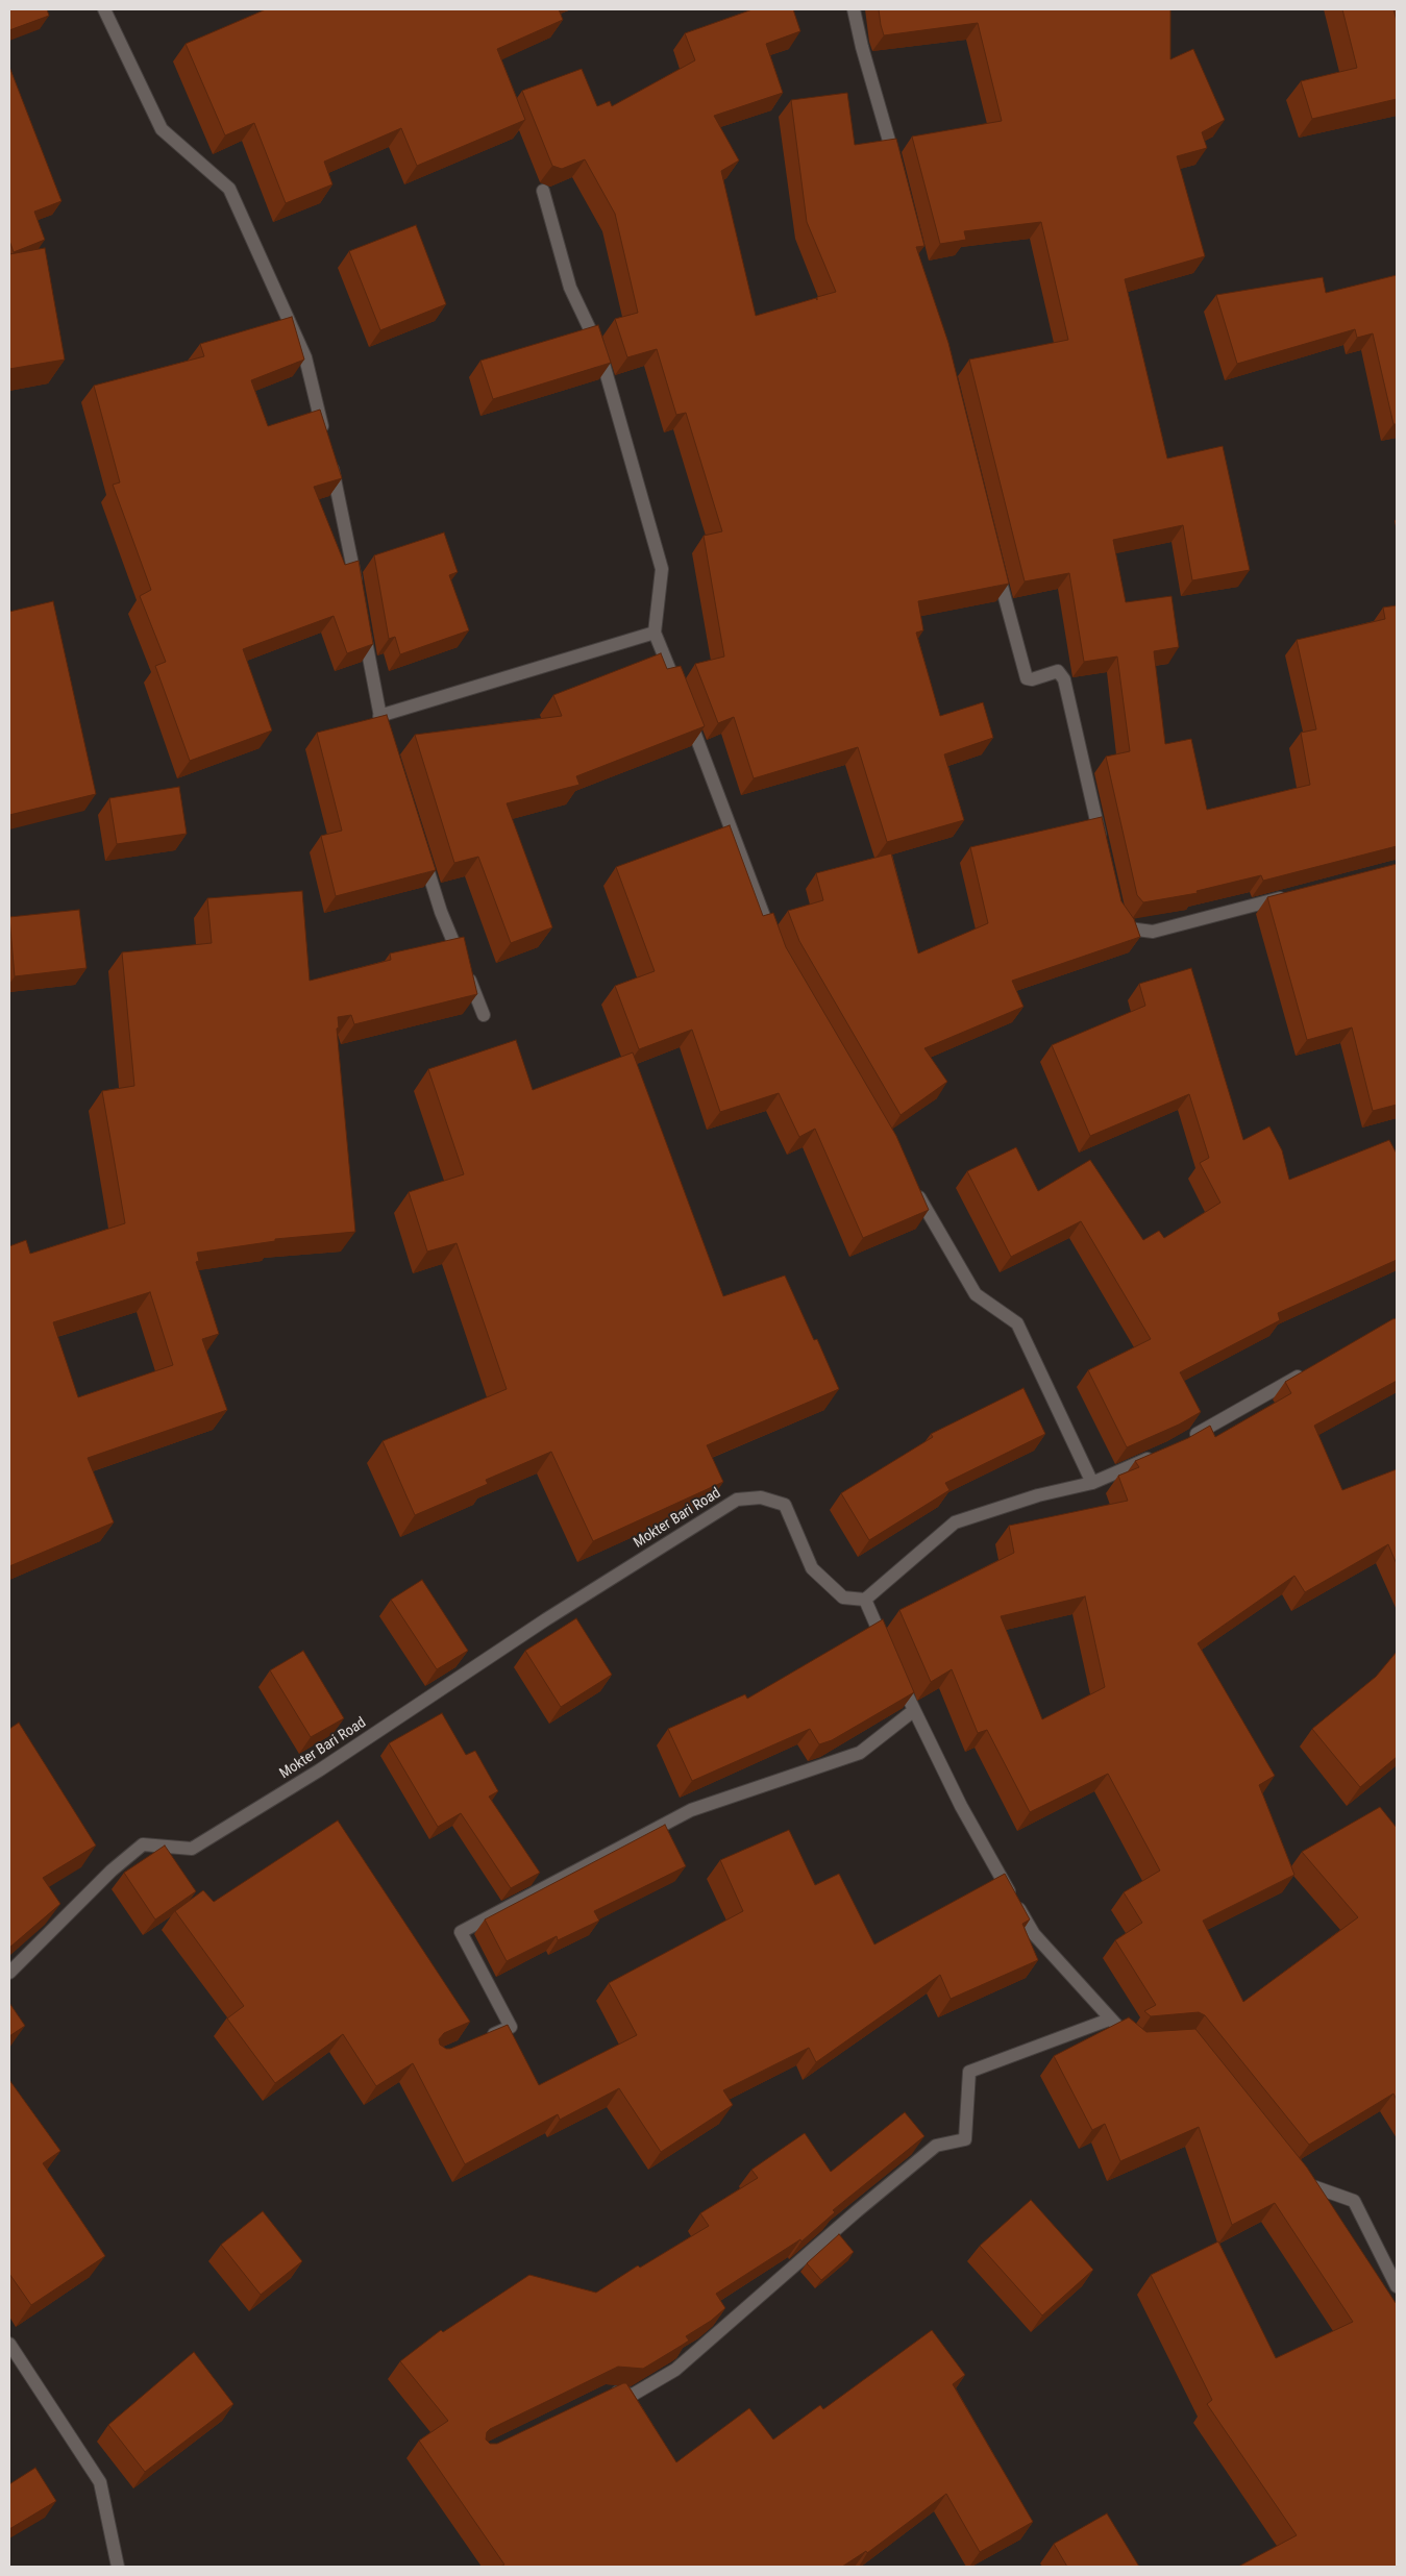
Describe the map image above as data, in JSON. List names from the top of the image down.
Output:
{
  "streets": {
    "street": ["Mokter Bari Road"]
  }
}
